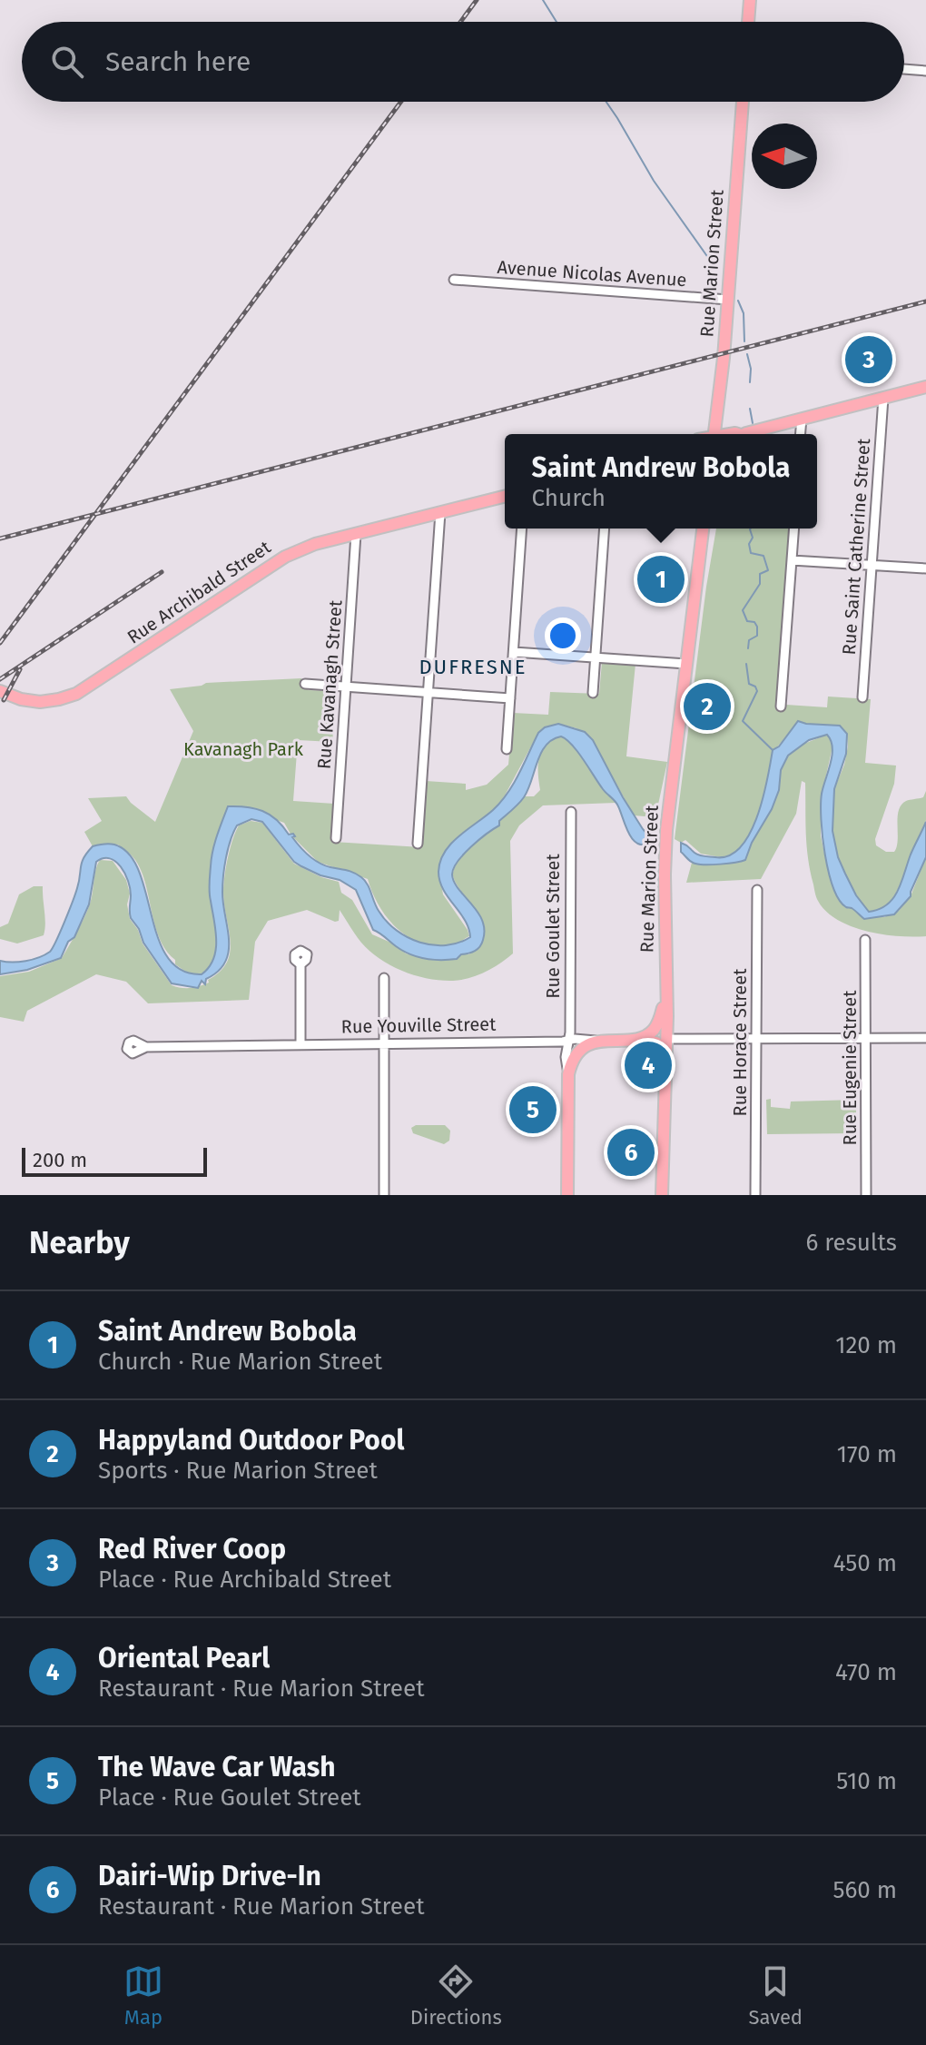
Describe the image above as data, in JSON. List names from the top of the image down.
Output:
{
  "streets": {
    "main road": ["Rue Marion Street", "Rue Archibald Street", "Rue Youville Street"],
    "street": [
      "Avenue Nicolas Avenue",
      "Rue Saint Catherine Street",
      "Rue Kavanagh Street",
      "Rue Goulet Street",
      "Rue Horace Street",
      "Rue Eugenie Street"
    ]
  },
  "crossings": [
    ["Rue Marion Street", "Avenue Nicolas Avenue"],
    ["Rue Archibald Street", "Rue Kavanagh Street"],
    ["Rue Goulet Street", "Rue Youville Street"]
  ],
  "districts": ["DUFRESNE"],
  "parks": ["Kavanagh Park"],
  "scale_bar": "200 m",
  "north": "left",
  "page": {
    "search": "Search here",
    "pins": [
      "3",
      "1",
      "2",
      "4",
      "5",
      "6"
    ],
    "popup": ["Saint Andrew Bobola", "Church"],
    "scale": "200 m",
    "heading": ["Nearby", "6 results"],
    "list": [
      {
        "mark": "1",
        "name": "Saint Andrew Bobola",
        "note": "Church · Rue Marion Street",
        "value": "120 m"
      },
      {
        "mark": "2",
        "name": "Happyland Outdoor Pool",
        "note": "Sports · Rue Marion Street",
        "value": "170 m"
      },
      {
        "mark": "3",
        "name": "Red River Coop",
        "note": "Place · Rue Archibald Street",
        "value": "450 m"
      },
      {
        "mark": "4",
        "name": "Oriental Pearl",
        "note": "Restaurant · Rue Marion Street",
        "value": "470 m"
      },
      {
        "mark": "5",
        "name": "The Wave Car Wash",
        "note": "Place · Rue Goulet Street",
        "value": "510 m"
      },
      {
        "mark": "6",
        "name": "Dairi-Wip Drive-In",
        "note": "Restaurant · Rue Marion Street",
        "value": "560 m"
      }
    ],
    "nav": ["Map", "Directions", "Saved"]
  }
}
